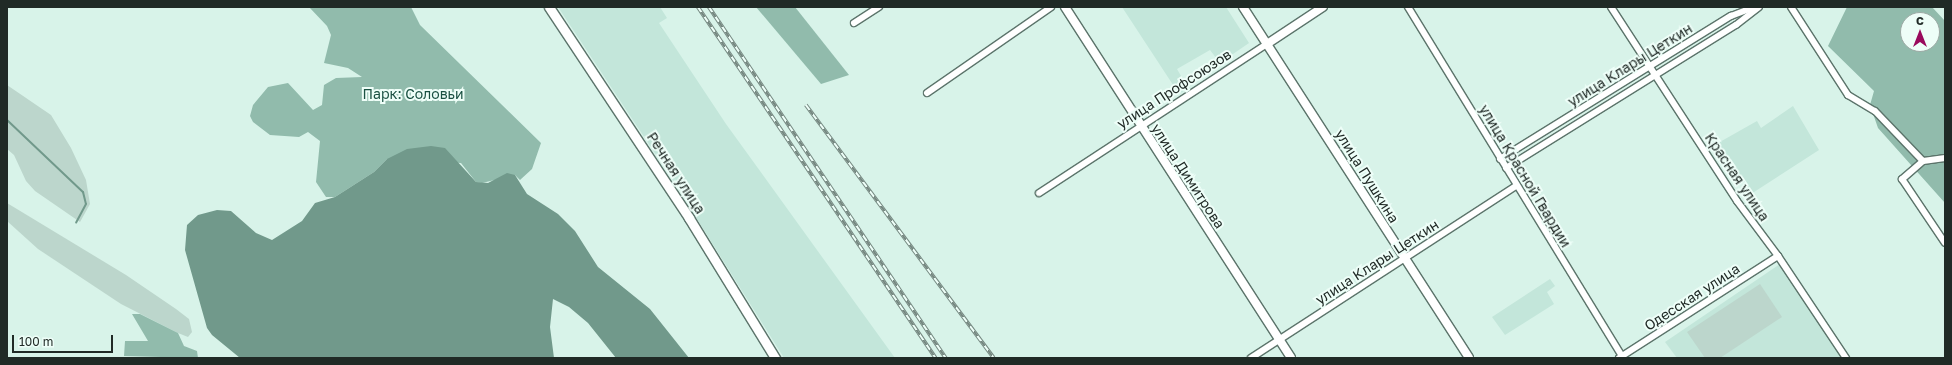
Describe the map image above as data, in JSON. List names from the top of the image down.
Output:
{
  "streets": {
    "main road": [
      "улица Профсоюзов",
      "Речная улица",
      "улица Димитрова",
      "улица Пушкина"
    ],
    "street": [
      "улица Клары Цеткин",
      "улица Красной Гвардии",
      "Красная улица",
      "Одесская улица"
    ]
  },
  "crossings": [
    ["улица Клары Цеткин", "улица Димитрова"],
    ["улица Клары Цеткин", "улица Пушкина"],
    ["улица Клары Цеткин", "улица Красной Гвардии"],
    ["улица Клары Цеткин", "Красная улица"],
    ["улица Профсоюзов", "улица Димитрова"],
    ["улица Профсоюзов", "улица Пушкина"],
    ["улица Красной Гвардии", "Одесская улица"],
    ["Красная улица", "Одесская улица"]
  ],
  "parks": ["Парк: Соловьи"],
  "scale_bar": "100 m",
  "north": "top"
}
